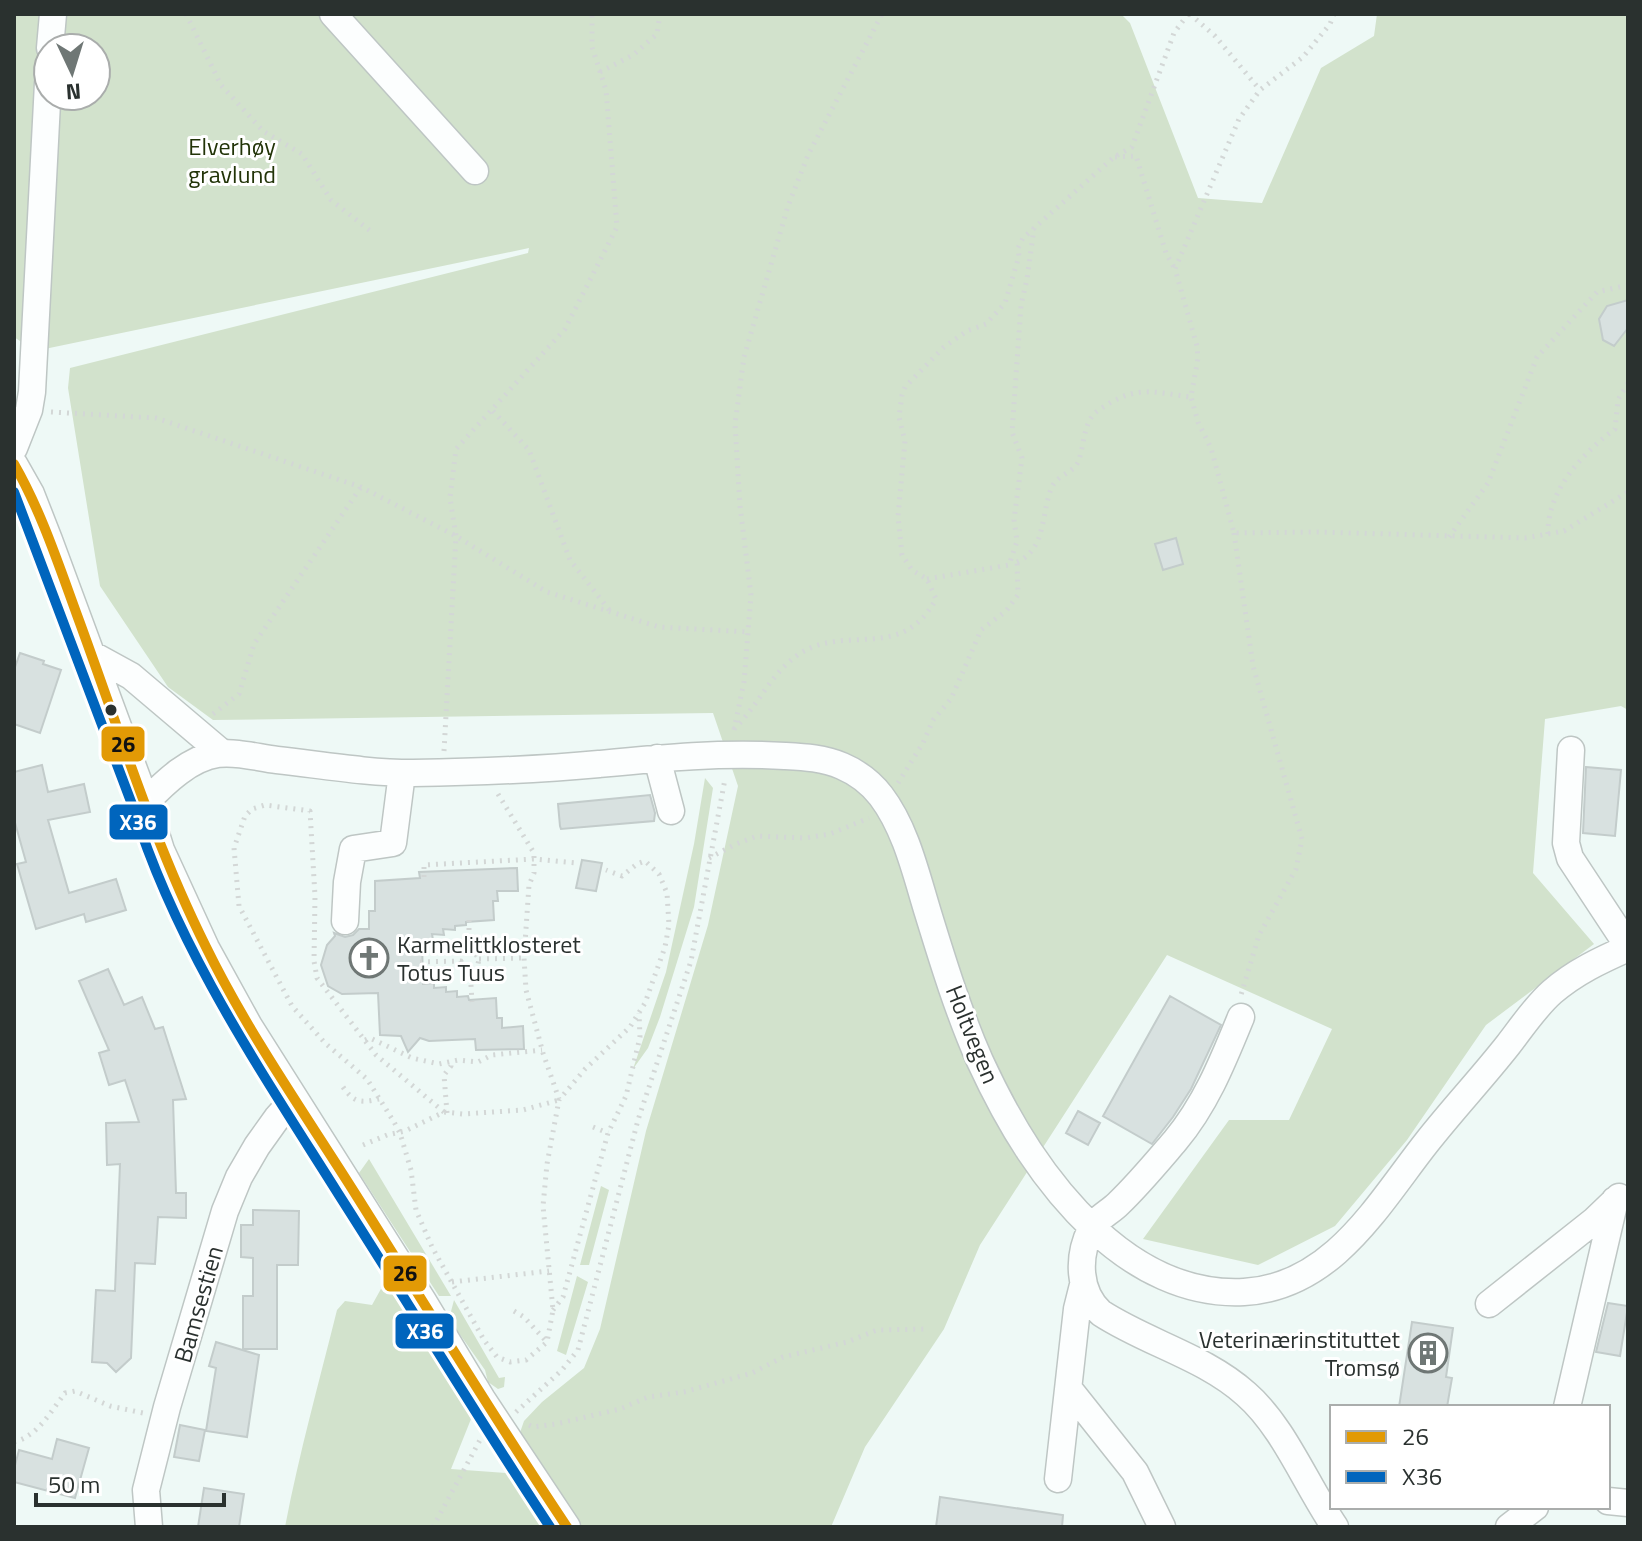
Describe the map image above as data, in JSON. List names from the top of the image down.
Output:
{
  "streets": {
    "street": ["Holtvegen", "Bamsestien"]
  },
  "parks": ["Elverhøy gravlund"],
  "places": {
    "church": ["Karmelittklosteret Totus Tuus"],
    "building": ["Veterinærinstituttet Tromsø"]
  },
  "lines": ["transit line 26", "transit line X36"],
  "legend": ["26", "X36"],
  "scale_bar": "50 m",
  "north": "bottom"
}
